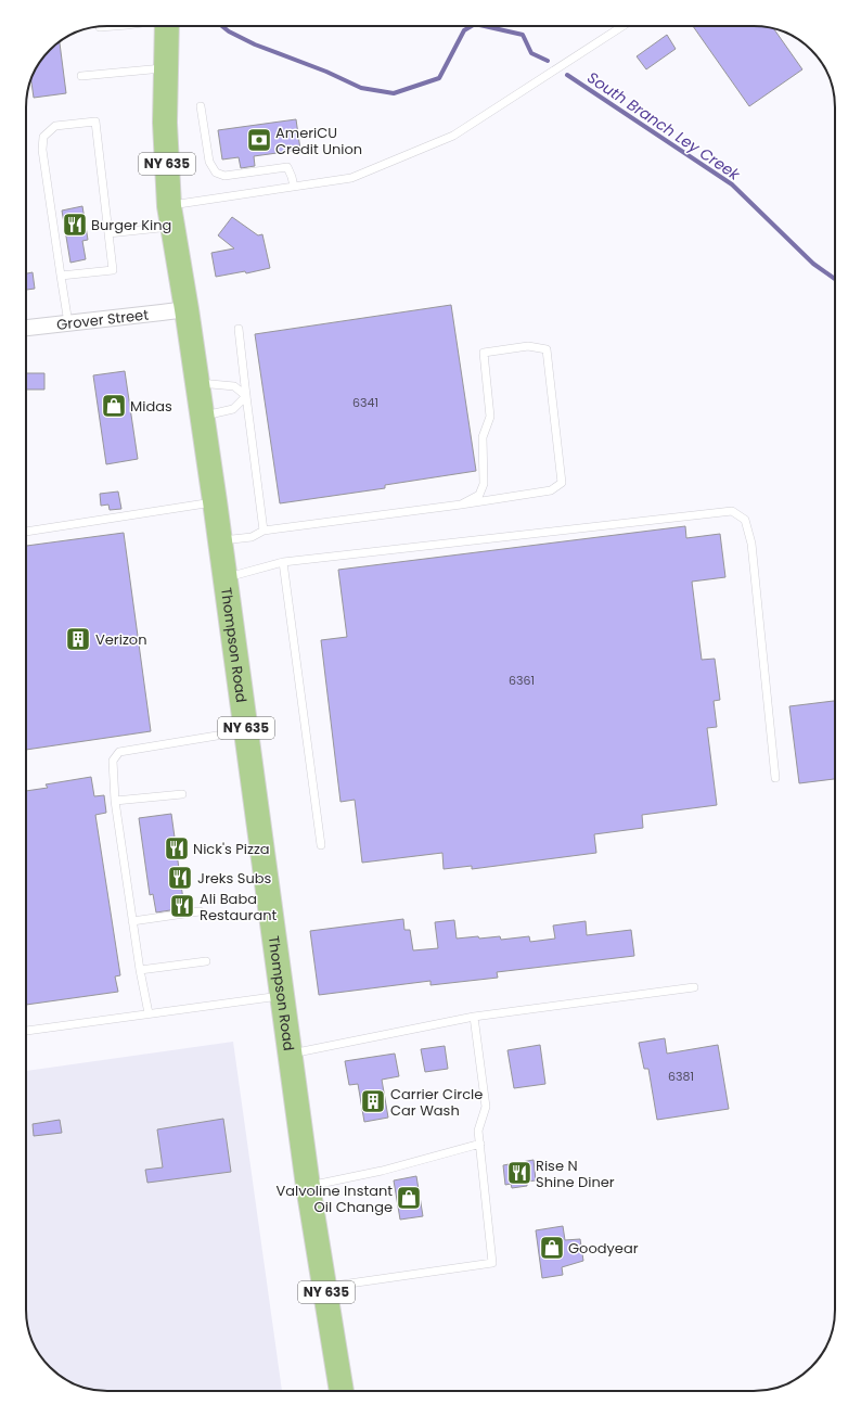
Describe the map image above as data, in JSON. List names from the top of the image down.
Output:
{
  "streets": {
    "main road": ["NY 635", "Thompson Road"],
    "street": ["Grover Street"]
  },
  "crossings": [
    ["Grover Street", "Thompson Road"]
  ],
  "water": ["South Branch Ley Creek"],
  "places": {
    "bank": ["AmeriCU Credit Union"],
    "restaurant": [
      "Burger King",
      "Nick's Pizza",
      "Jreks Subs",
      "Ali Baba Restaurant",
      "Rise N Shine Diner"
    ],
    "shop": ["Midas", "Valvoline Instant Oil Change", "Goodyear"],
    "building": ["Verizon", "Carrier Circle Car Wash"]
  },
  "house_numbers": ["6341", "6361", "6381"]
}
